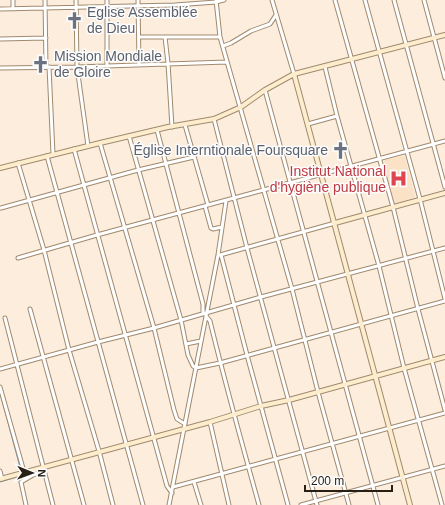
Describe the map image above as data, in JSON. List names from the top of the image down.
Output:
{
  "places": {
    "church": ["Eglise Assemblée de Dieu", "Mission Mondiale de Gloire", "Église Interntionale Foursquare"],
    "hospital": ["Institut National d'hygiène publique"]
  },
  "scale_bar": "200 m",
  "north": "right"
}
